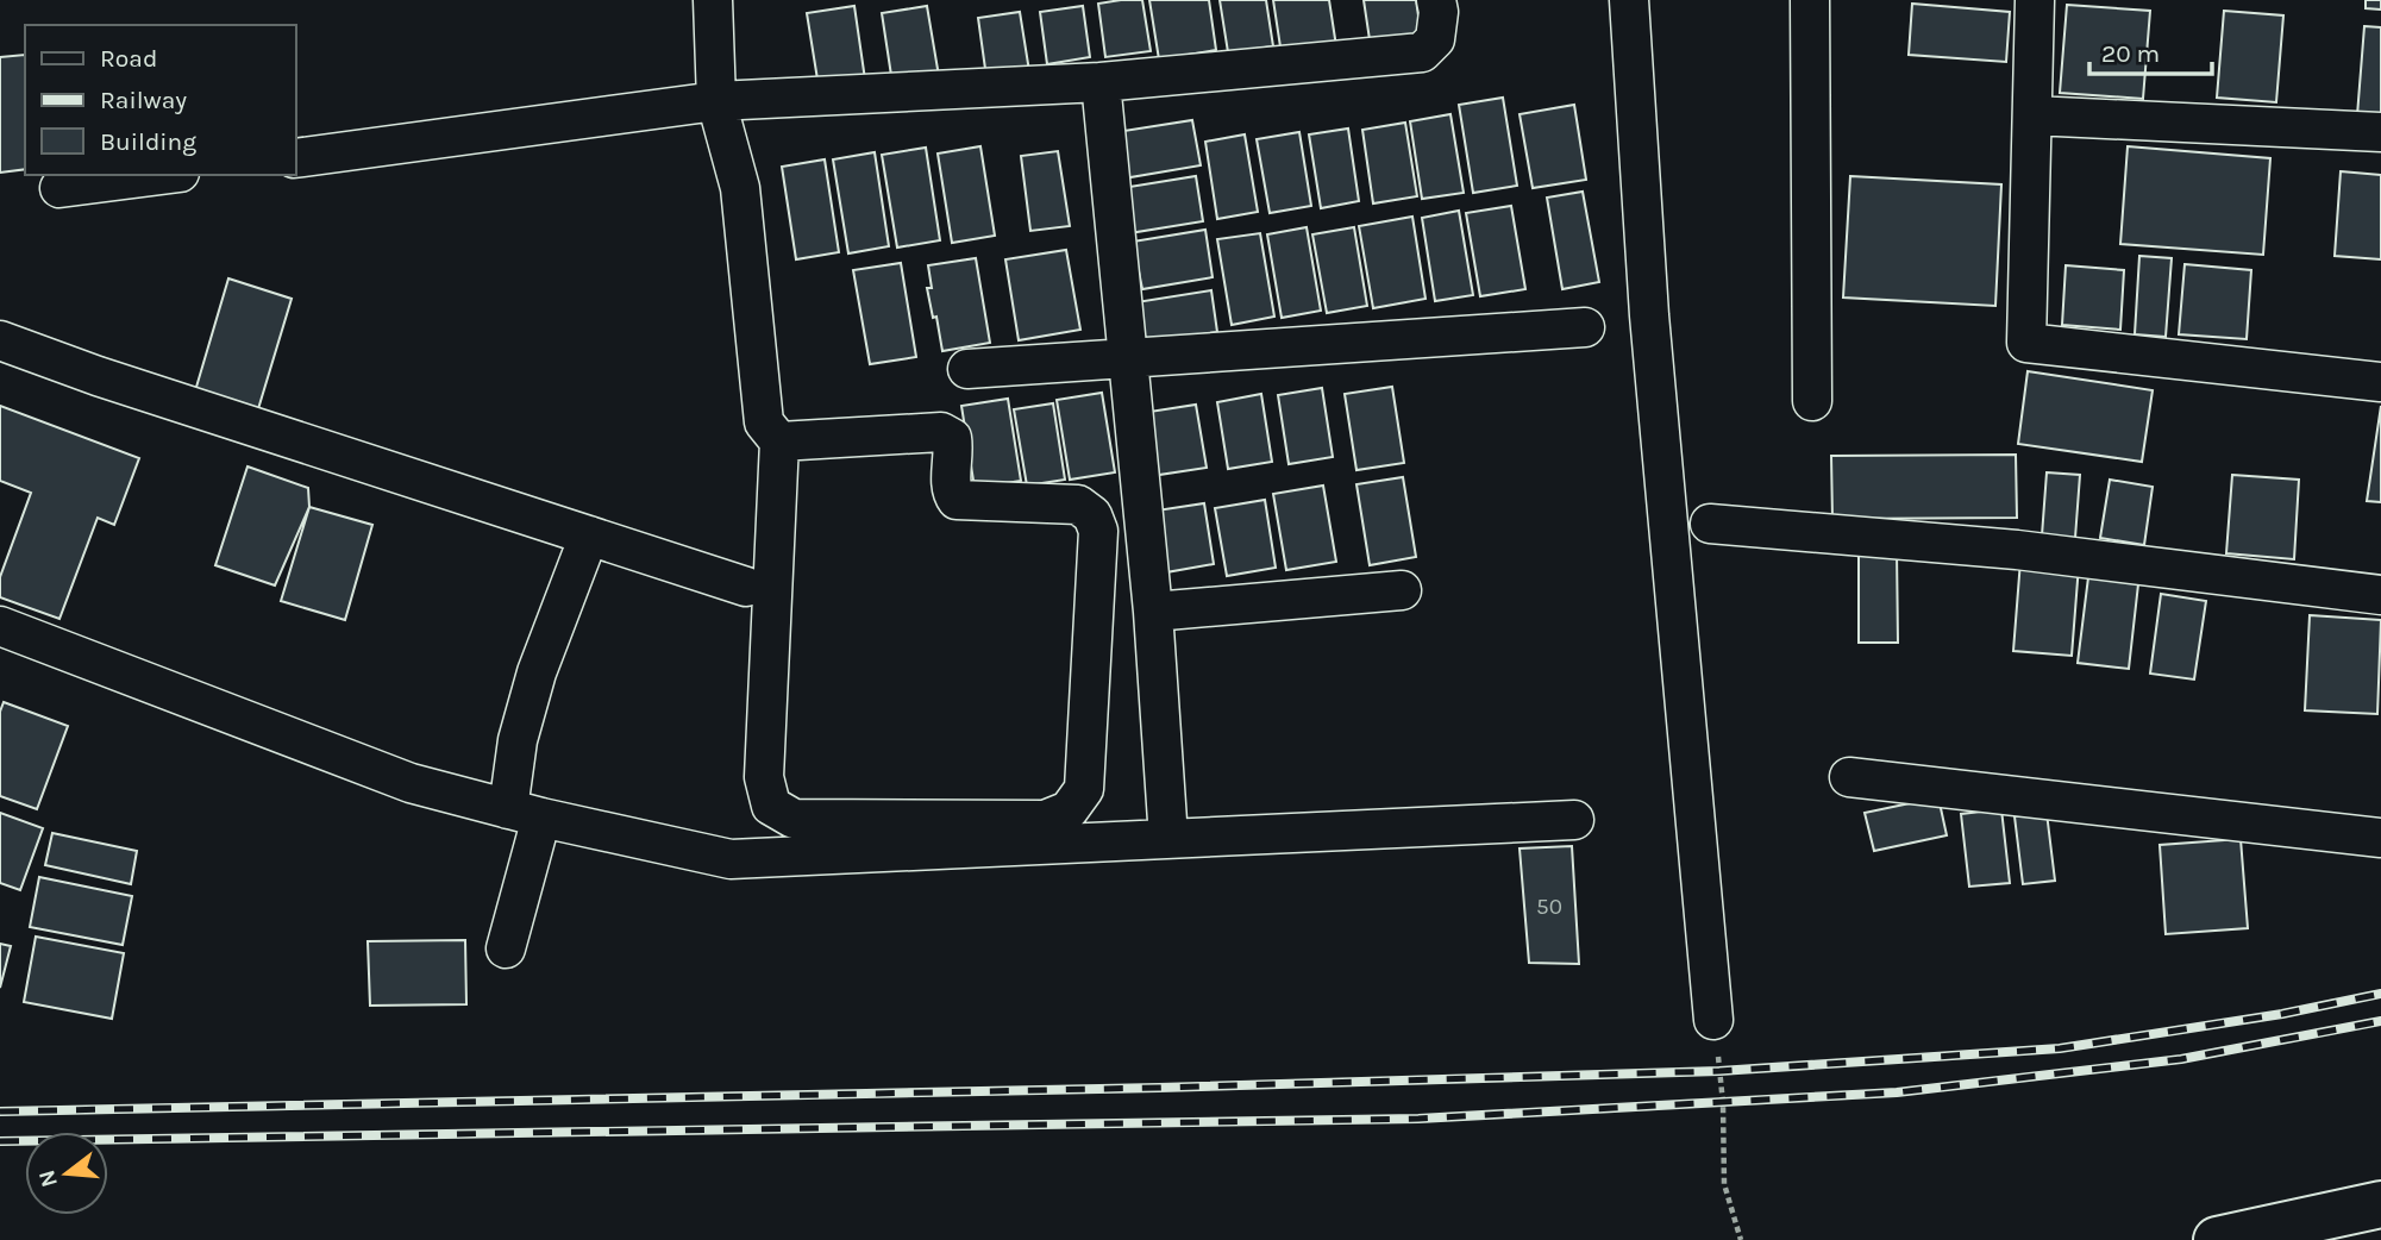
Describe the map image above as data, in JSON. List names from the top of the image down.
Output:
{
  "house_numbers": ["50"],
  "legend": ["Road", "Railway", "Building"],
  "scale_bar": "20 m",
  "north": "left"
}
